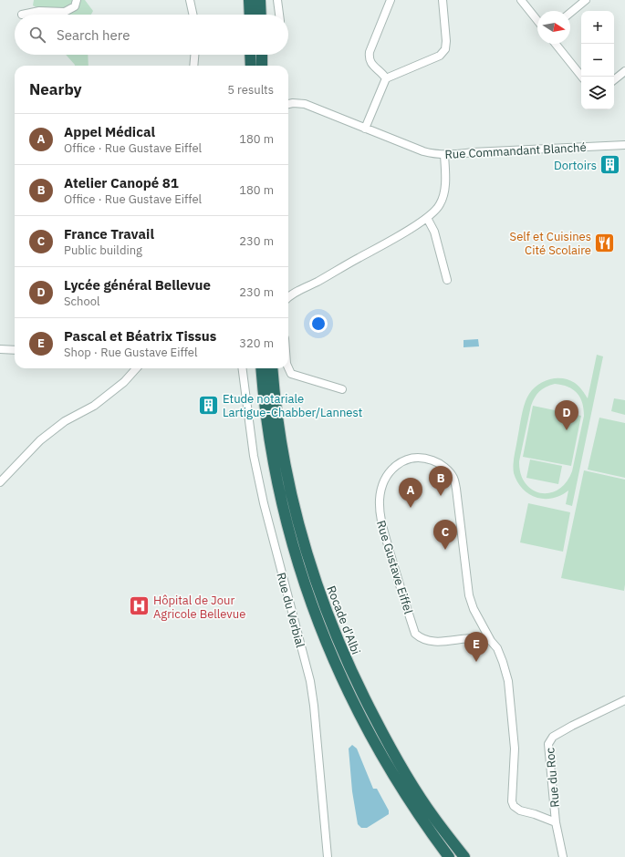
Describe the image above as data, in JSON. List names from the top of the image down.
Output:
{
  "streets": {
    "highway": ["Rocade d'Albi"],
    "street": [
      "Rue Commandant Blanché",
      "Rue Gustave Eiffel",
      "Rue du Verbial",
      "Rue du Roc"
    ]
  },
  "crossings": [
    ["Rue Gustave Eiffel", "Rue du Roc"]
  ],
  "places": {
    "building": ["Dortoirs", "Etude notariale Lartigue-Chabber/Lannest"],
    "restaurant": ["Self et Cuisines Cité Scolaire"],
    "hospital": ["Hôpital de Jour Agricole Bellevue"]
  },
  "north": "right",
  "page": {
    "map_buttons": ["+", "−"],
    "search": "Search here",
    "heading": ["Nearby", "5 results"],
    "list": [
      {
        "mark": "A",
        "name": "Appel Médical",
        "note": "Office · Rue Gustave Eiffel",
        "value": "180 m"
      },
      {
        "mark": "B",
        "name": "Atelier Canopé 81",
        "note": "Office · Rue Gustave Eiffel",
        "value": "180 m"
      },
      {
        "mark": "C",
        "name": "France Travail",
        "note": "Public building",
        "value": "230 m"
      },
      {
        "mark": "D",
        "name": "Lycée général Bellevue",
        "note": "School",
        "value": "230 m"
      },
      {
        "mark": "E",
        "name": "Pascal et Béatrix Tissus",
        "note": "Shop · Rue Gustave Eiffel",
        "value": "320 m"
      }
    ],
    "pins": [
      "D",
      "B",
      "A",
      "C",
      "E"
    ]
  }
}
